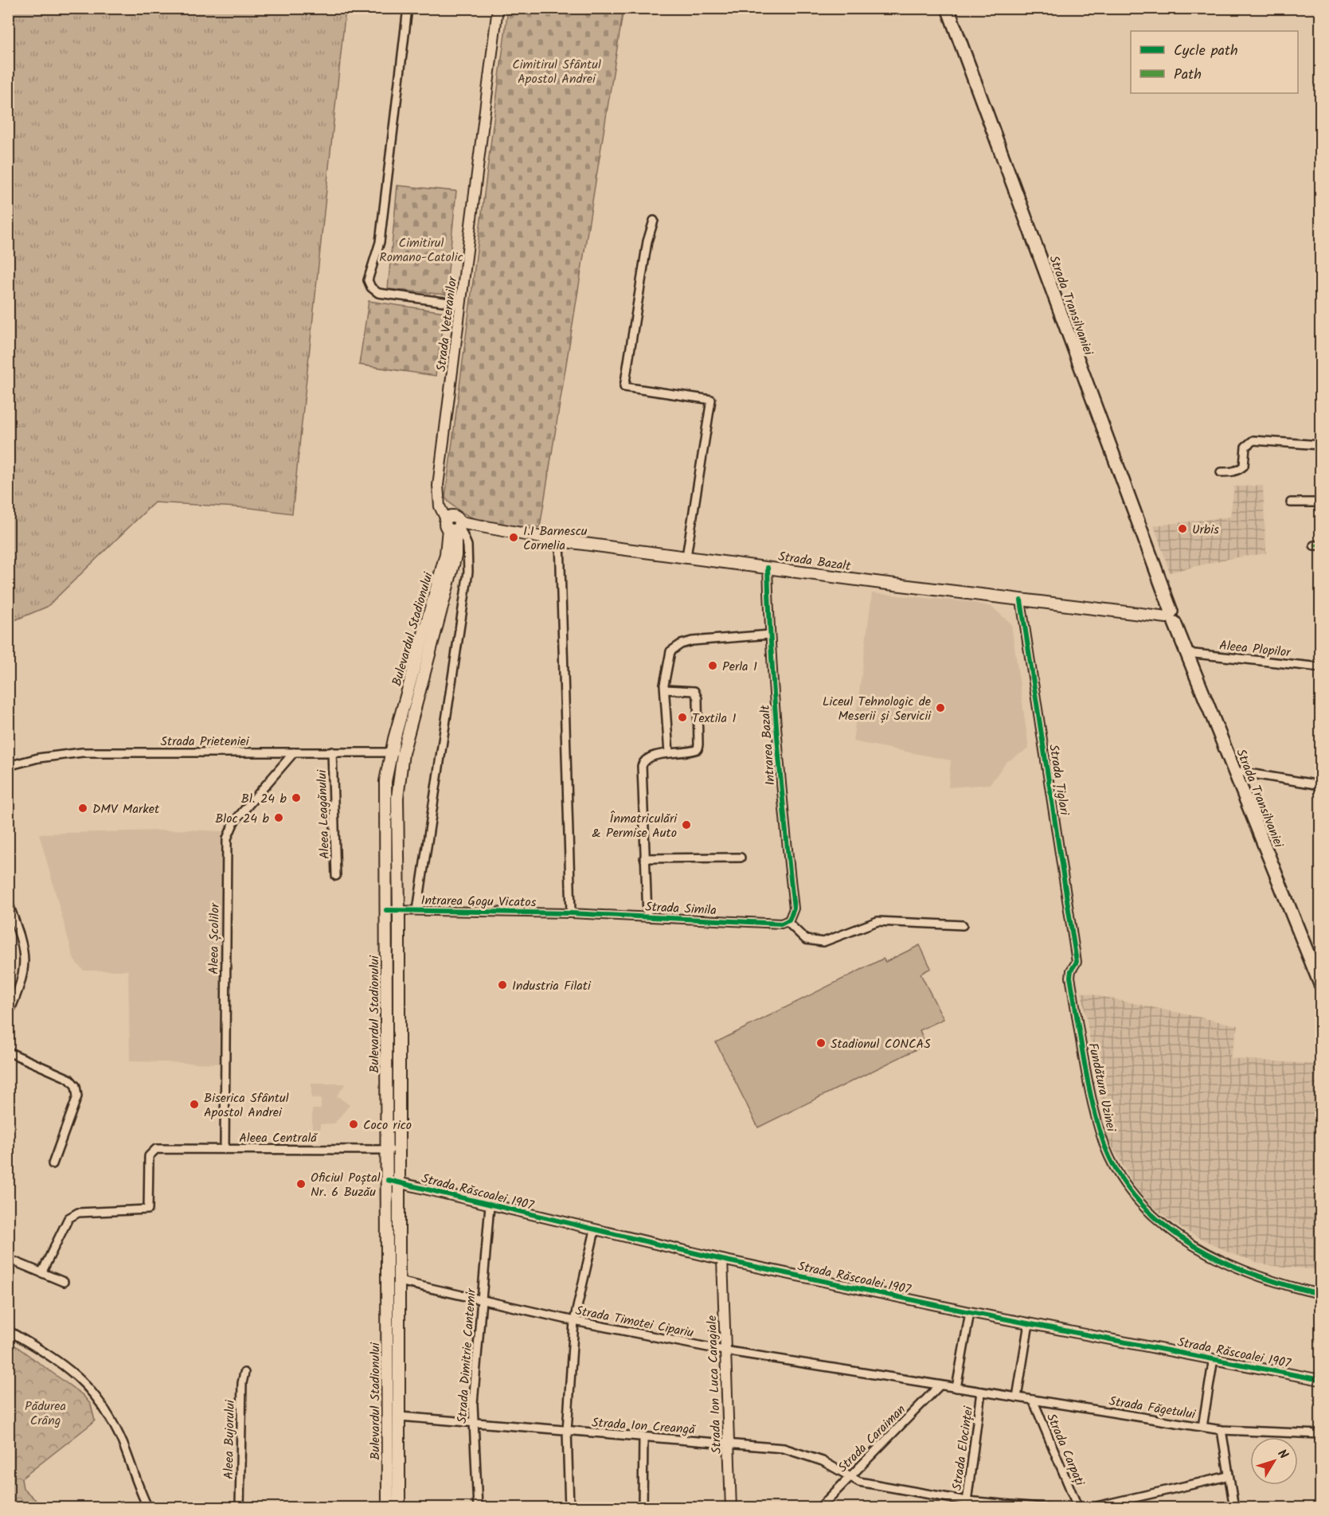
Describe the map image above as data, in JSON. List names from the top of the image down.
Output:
{
  "streets": {
    "main road": ["Strada Transilvaniei", "Strada Bazalt", "Bulevardul Stadionului"],
    "street": [
      "Strada Veteranilor",
      "Aleea Plopilor",
      "Strada Prieteniei",
      "Intrarea Bazalt",
      "Strada Țiglari",
      "Aleea Leagănului",
      "Intrarea Gogu Vicatos",
      "Strada Simila",
      "Aleea Școlilor",
      "Fundătura Uzinei",
      "Aleea Centrală",
      "Strada Răscoalei 1907",
      "Strada Timotei Cipariu",
      "Strada Dimitrie Cantemir",
      "Strada Ion Luca Caragiale",
      "Strada Făgetului",
      "Strada Ion Creangă",
      "Strada Caraiman",
      "Aleea Bujorului",
      "Strada Elocinței",
      "Strada Carpați"
    ]
  },
  "crossings": [
    ["Strada Transilvaniei", "Strada Bazalt"],
    ["Strada Transilvaniei", "Aleea Plopilor"],
    ["Strada Veteranilor", "Strada Bazalt"],
    ["Strada Veteranilor", "Bulevardul Stadionului"],
    ["Strada Veteranilor", "Intrarea Gogu Vicatos"],
    ["Strada Bazalt", "Bulevardul Stadionului"],
    ["Strada Bazalt", "Intrarea Bazalt"],
    ["Strada Bazalt", "Strada Țiglari"],
    ["Strada Bazalt", "Intrarea Gogu Vicatos"],
    ["Bulevardul Stadionului", "Strada Prieteniei"],
    ["Bulevardul Stadionului", "Intrarea Gogu Vicatos"],
    ["Bulevardul Stadionului", "Aleea Centrală"],
    ["Bulevardul Stadionului", "Strada Răscoalei 1907"],
    ["Bulevardul Stadionului", "Strada Timotei Cipariu"],
    ["Bulevardul Stadionului", "Strada Ion Creangă"],
    ["Strada Prieteniei", "Aleea Leagănului"],
    ["Strada Prieteniei", "Aleea Școlilor"],
    ["Intrarea Bazalt", "Strada Simila"],
    ["Strada Țiglari", "Fundătura Uzinei"],
    ["Intrarea Gogu Vicatos", "Strada Simila"],
    ["Aleea Școlilor", "Aleea Centrală"],
    ["Strada Răscoalei 1907", "Strada Dimitrie Cantemir"],
    ["Strada Răscoalei 1907", "Strada Ion Luca Caragiale"],
    ["Strada Timotei Cipariu", "Strada Dimitrie Cantemir"],
    ["Strada Timotei Cipariu", "Strada Ion Luca Caragiale"],
    ["Strada Timotei Cipariu", "Strada Făgetului"],
    ["Strada Timotei Cipariu", "Strada Caraiman"],
    ["Strada Timotei Cipariu", "Strada Elocinței"],
    ["Strada Dimitrie Cantemir", "Strada Ion Creangă"],
    ["Strada Ion Luca Caragiale", "Strada Ion Creangă"],
    ["Strada Făgetului", "Strada Elocinței"],
    ["Strada Făgetului", "Strada Carpați"],
    ["Strada Ion Creangă", "Strada Caraiman"],
    ["Strada Ion Creangă", "Strada Elocinței"]
  ],
  "parks": ["Cimitirul Sfântul Apostol Andrei", "Cimitirul Romano-Catolic", "Pădurea Crâng"],
  "places": [
    "Urbis",
    "I.I Barnescu Cornelia",
    "Perla 1",
    "Liceul Tehnologic de Meserii și Servicii",
    "Textila 1",
    "Bl. 24 b",
    "DMV Market",
    "Bloc 24 b",
    "Înmatriculări & Permise Auto",
    "Industria Filati",
    "Stadionul CONCAS",
    "Biserica Sfântul Apostol Andrei",
    "Coco rico",
    "Oficiul Poștal Nr. 6 Buzău"
  ],
  "legend": ["Cycle path", "Path"],
  "north": "top right"
}
